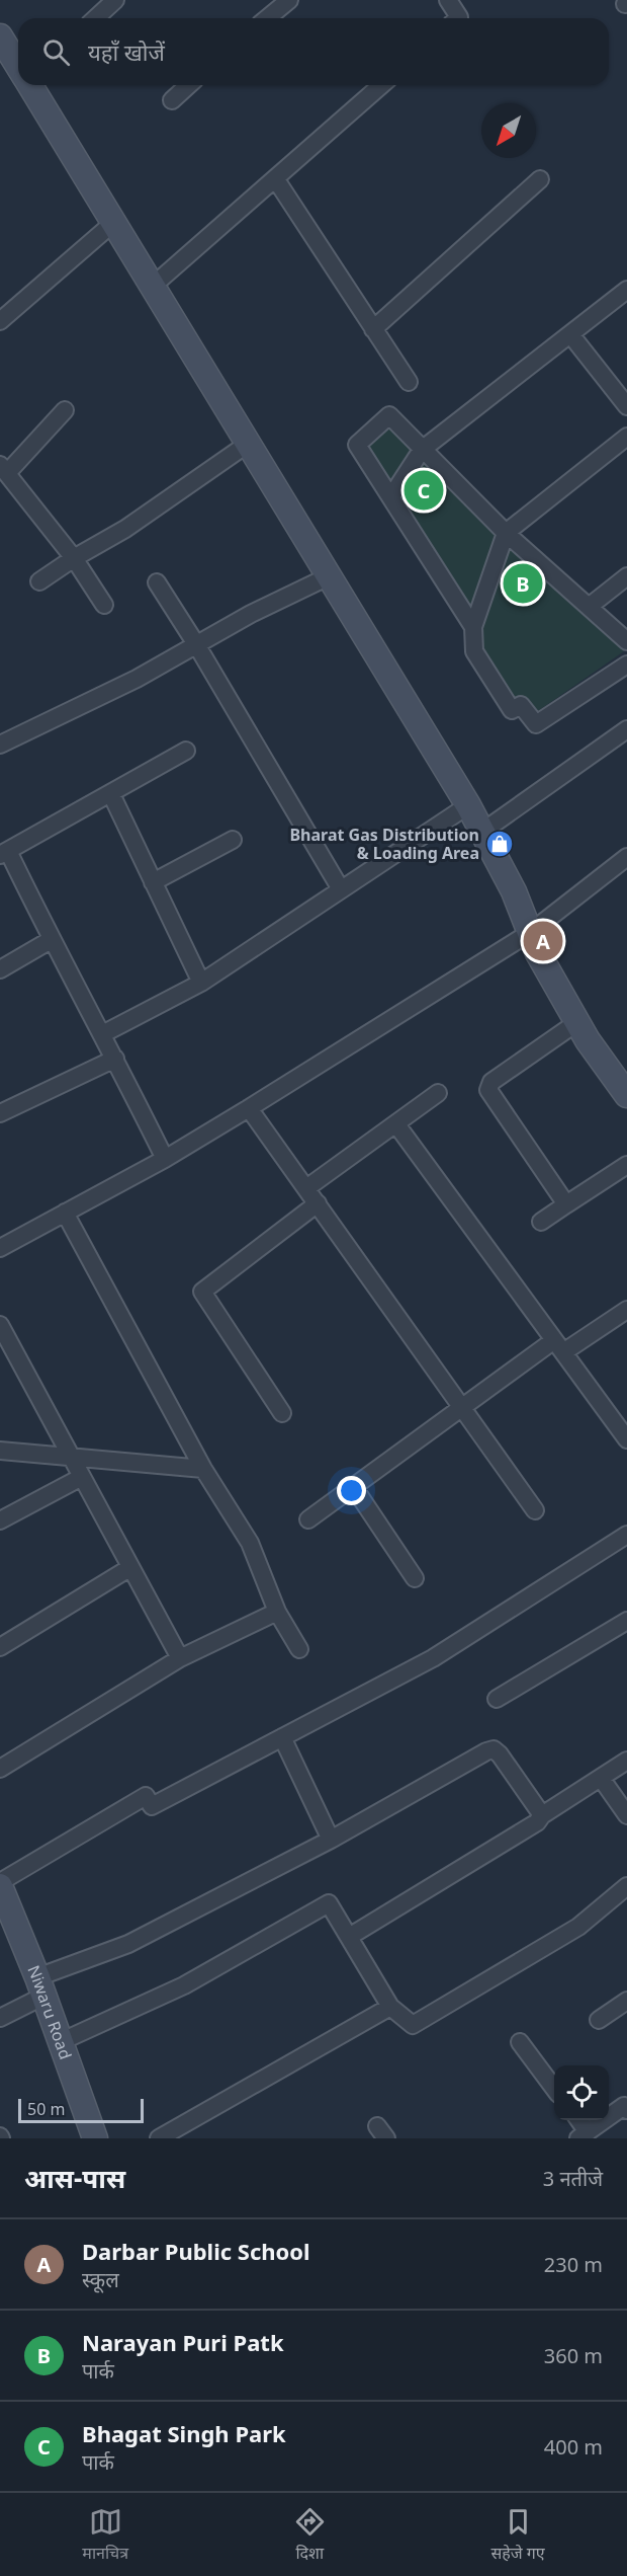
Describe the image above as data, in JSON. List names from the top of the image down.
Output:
{
  "streets": {
    "street": ["Niwaru Road"]
  },
  "places": {
    "shop": ["Bharat Gas Distribution & Loading Area"]
  },
  "scale_bar": "50 m",
  "north": "bottom left",
  "page": {
    "search": "यहाँ खोजें",
    "pins": ["C", "B", "A"],
    "scale": "50 m",
    "heading": ["आस-पास", "3 नतीजे"],
    "list": [
      {
        "mark": "A",
        "name": "Darbar Public School",
        "note": "स्कूल",
        "value": "230 m"
      },
      {
        "mark": "B",
        "name": "Narayan Puri Patk",
        "note": "पार्क",
        "value": "360 m"
      },
      {
        "mark": "C",
        "name": "Bhagat Singh Park",
        "note": "पार्क",
        "value": "400 m"
      }
    ],
    "nav": ["मानचित्र", "दिशा", "सहेजे गए"]
  }
}
